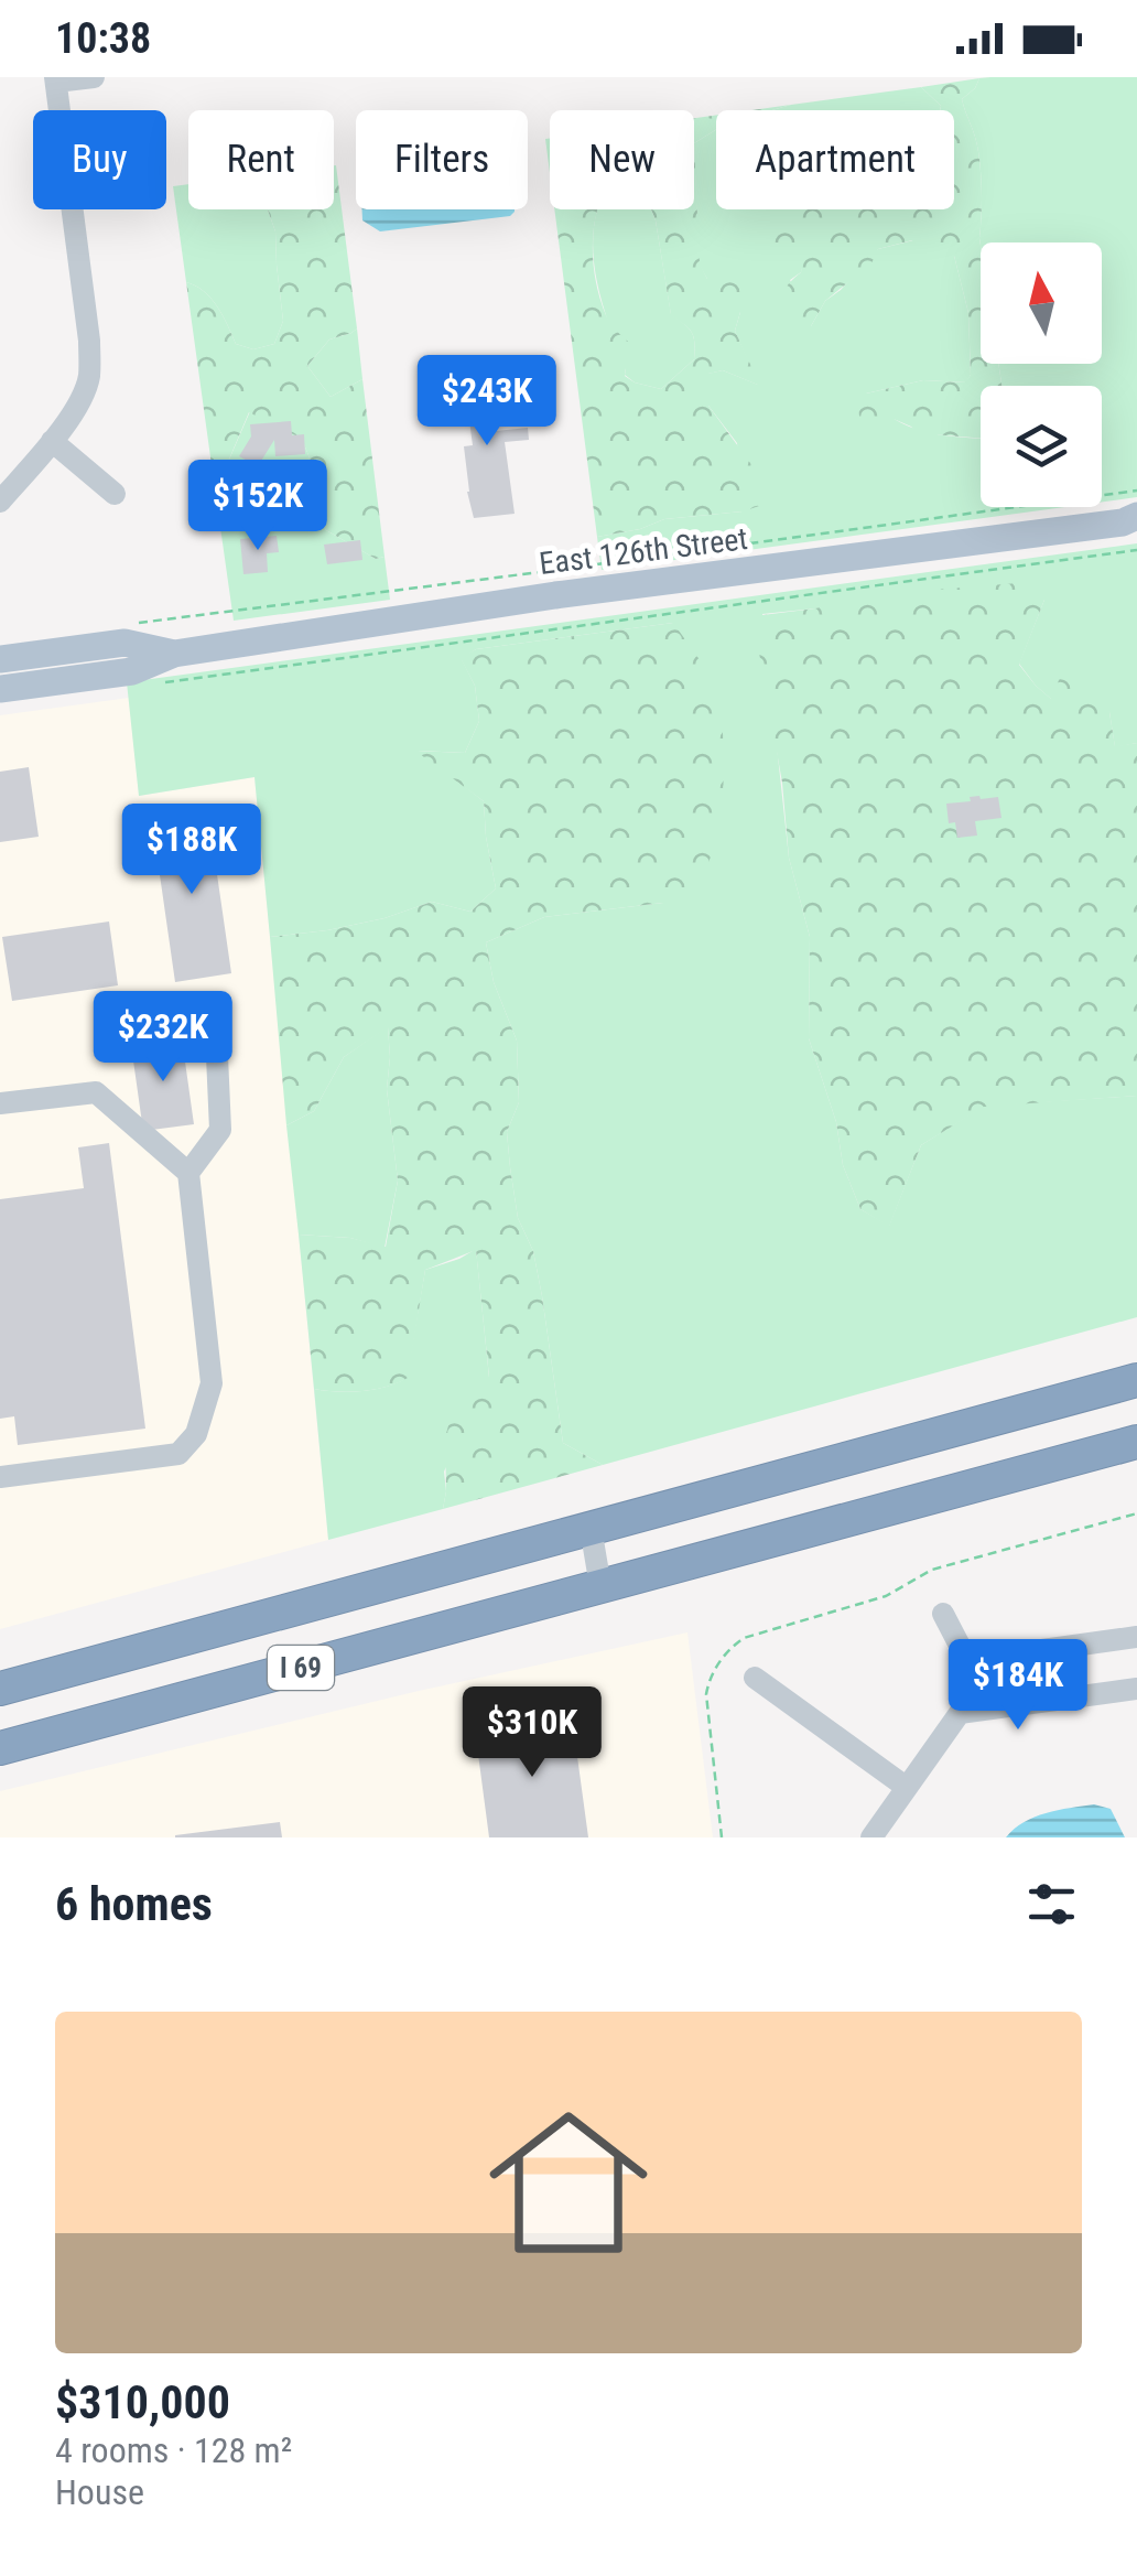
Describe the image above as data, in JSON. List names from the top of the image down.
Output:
{
  "streets": {
    "highway": ["I 69"],
    "main road": ["East 126th Street"]
  },
  "north": "top",
  "page": {
    "status": "10:38",
    "chip": [
      "Buy",
      "Rent",
      "Filters",
      "New",
      "Apartment"
    ],
    "price": [
      "$243K",
      "$152K",
      "$188K",
      "$232K",
      "$184K",
      "$310K"
    ],
    "heading": "6 homes",
    "list": [
      {
        "name": "$310,000",
        "note": "4 rooms · 128 m² · House"
      }
    ]
  }
}
